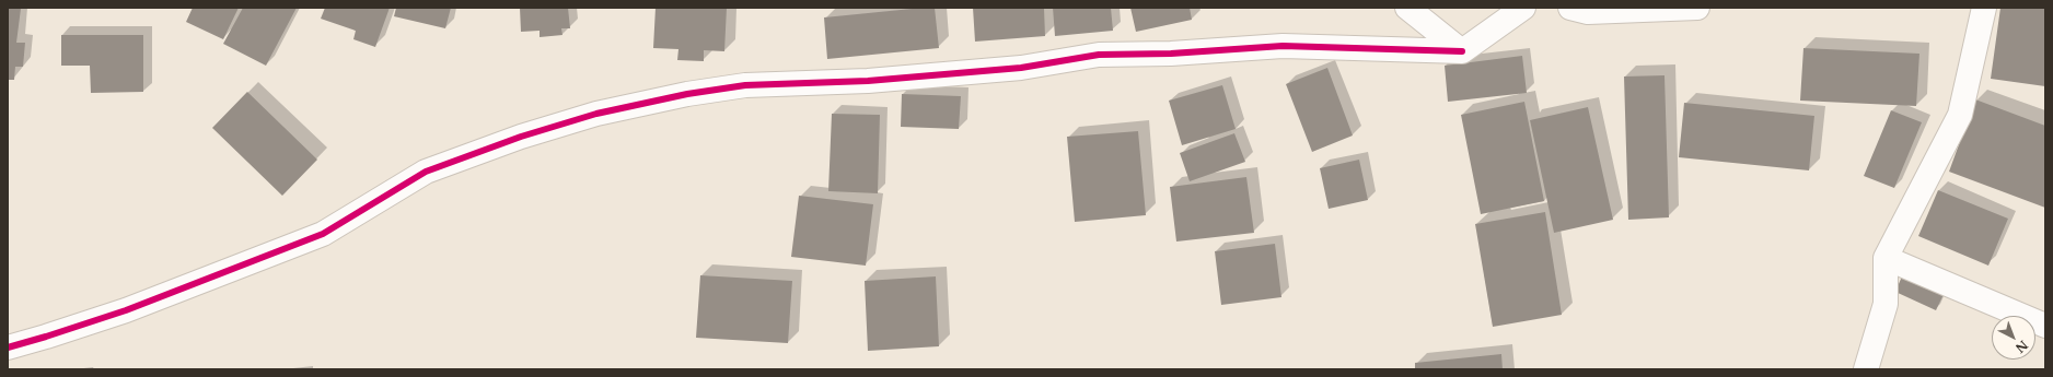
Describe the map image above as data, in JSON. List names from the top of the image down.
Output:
{
  "north": "bottom right"
}
